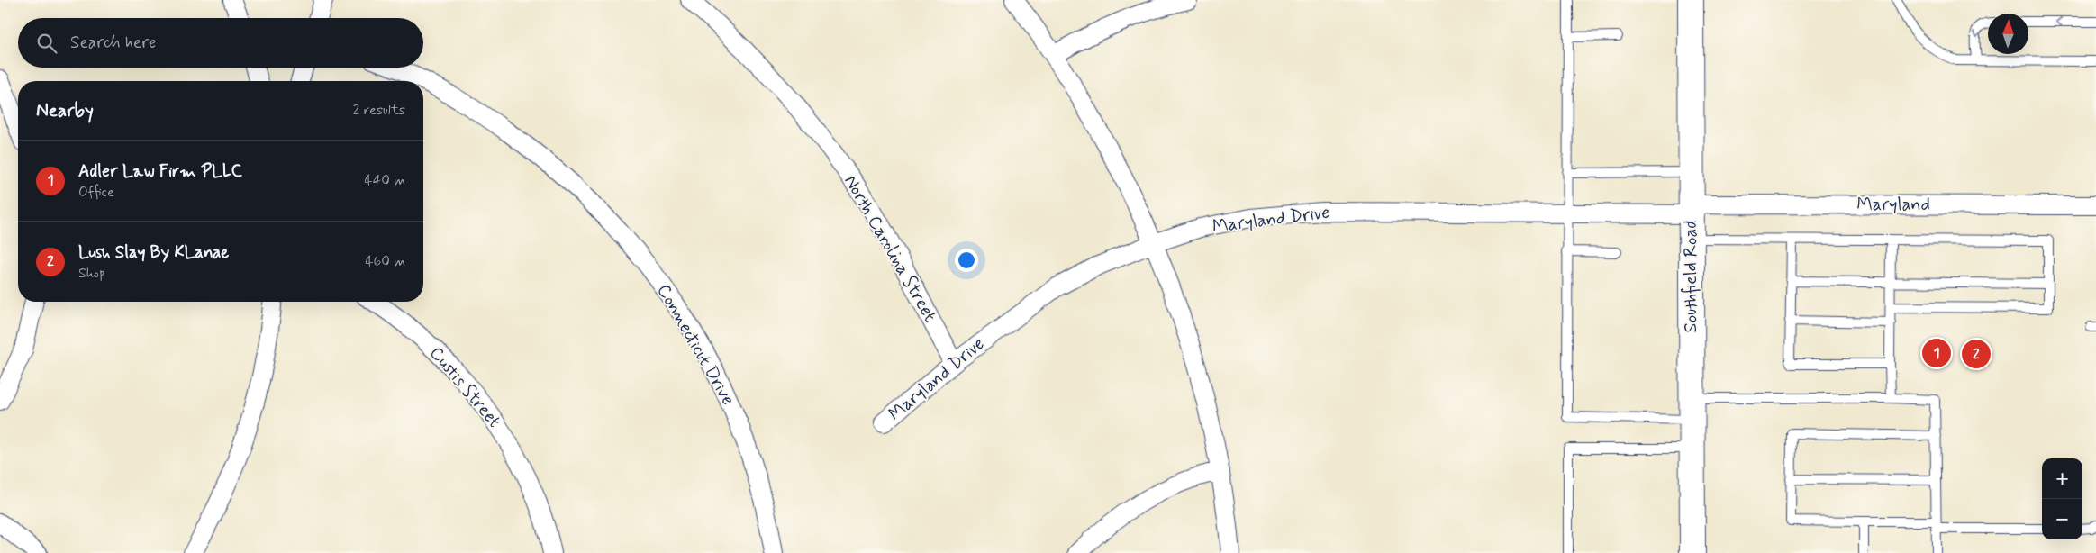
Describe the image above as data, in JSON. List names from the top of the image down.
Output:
{
  "streets": {
    "main road": ["Southfield Road"],
    "street": [
      "Maryland",
      "Maryland Drive",
      "North Carolina Street",
      "Connecticut Drive",
      "Custis Street"
    ]
  },
  "crossings": [
    ["Maryland", "Maryland Drive"],
    ["Maryland", "Southfield Road"],
    ["Maryland Drive", "North Carolina Street"],
    ["Maryland Drive", "Southfield Road"]
  ],
  "north": "top",
  "page": {
    "search": "Search here",
    "heading": ["Nearby", "2 results"],
    "list": [
      {
        "mark": "1",
        "name": "Adler Law Firm PLLC",
        "note": "Office",
        "value": "440 m"
      },
      {
        "mark": "2",
        "name": "Lush Slay By KLanae",
        "note": "Shop",
        "value": "460 m"
      }
    ],
    "pins": ["1", "2"],
    "map_buttons": ["+", "−"]
  }
}
